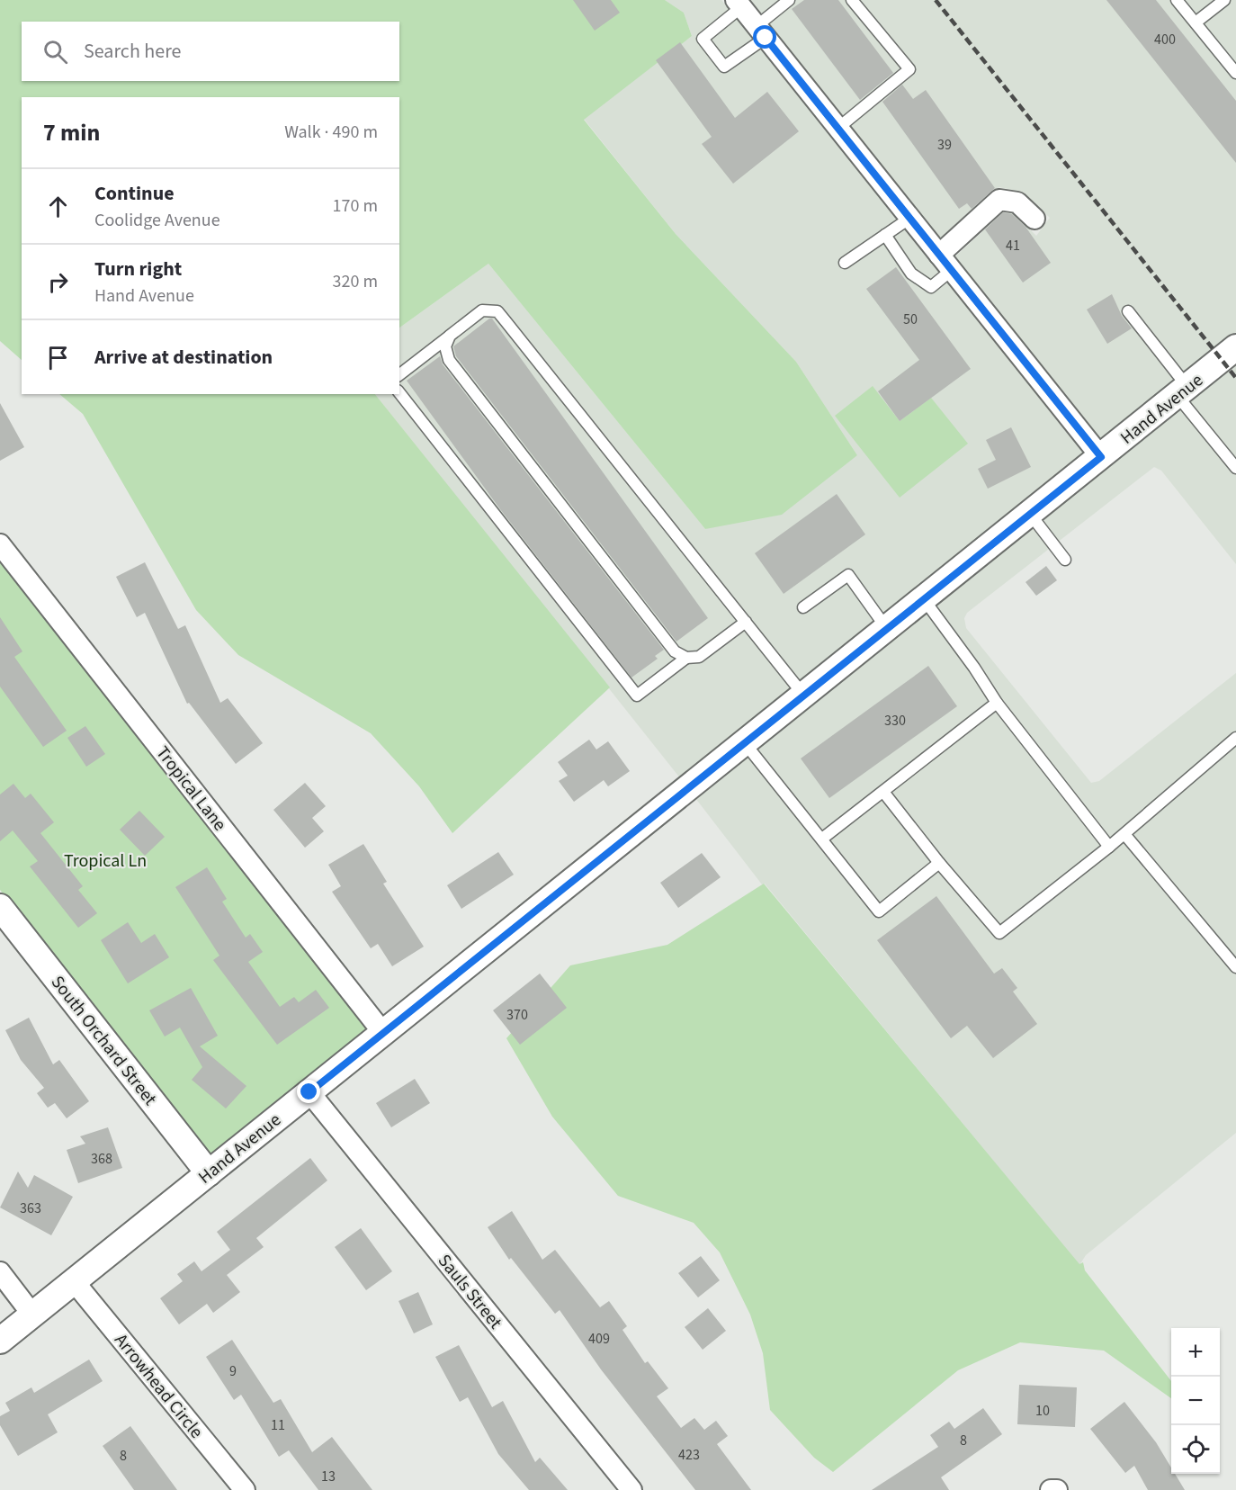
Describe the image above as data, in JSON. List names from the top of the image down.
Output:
{
  "streets": {
    "street": [
      "Hand Avenue",
      "Tropical Lane",
      "South Orchard Street",
      "Sauls Street",
      "Arrowhead Circle"
    ]
  },
  "crossings": [
    ["Hand Avenue", "Tropical Lane"],
    ["Hand Avenue", "South Orchard Street"],
    ["Hand Avenue", "Sauls Street"],
    ["Hand Avenue", "Arrowhead Circle"]
  ],
  "parks": ["Tropical Ln"],
  "house_numbers": [
    "400",
    "39",
    "41",
    "50",
    "330",
    "370",
    "368",
    "363",
    "409",
    "9",
    "10",
    "11",
    "8",
    "423",
    "8",
    "13"
  ],
  "page": {
    "search": "Search here",
    "heading": ["7 min", "Walk · 490 m"],
    "list": [
      ["Continue", "Coolidge Avenue", "170 m"],
      ["Turn right", "Hand Avenue", "320 m"],
      "Arrive at destination"
    ],
    "map_buttons": ["+", "−"]
  }
}
